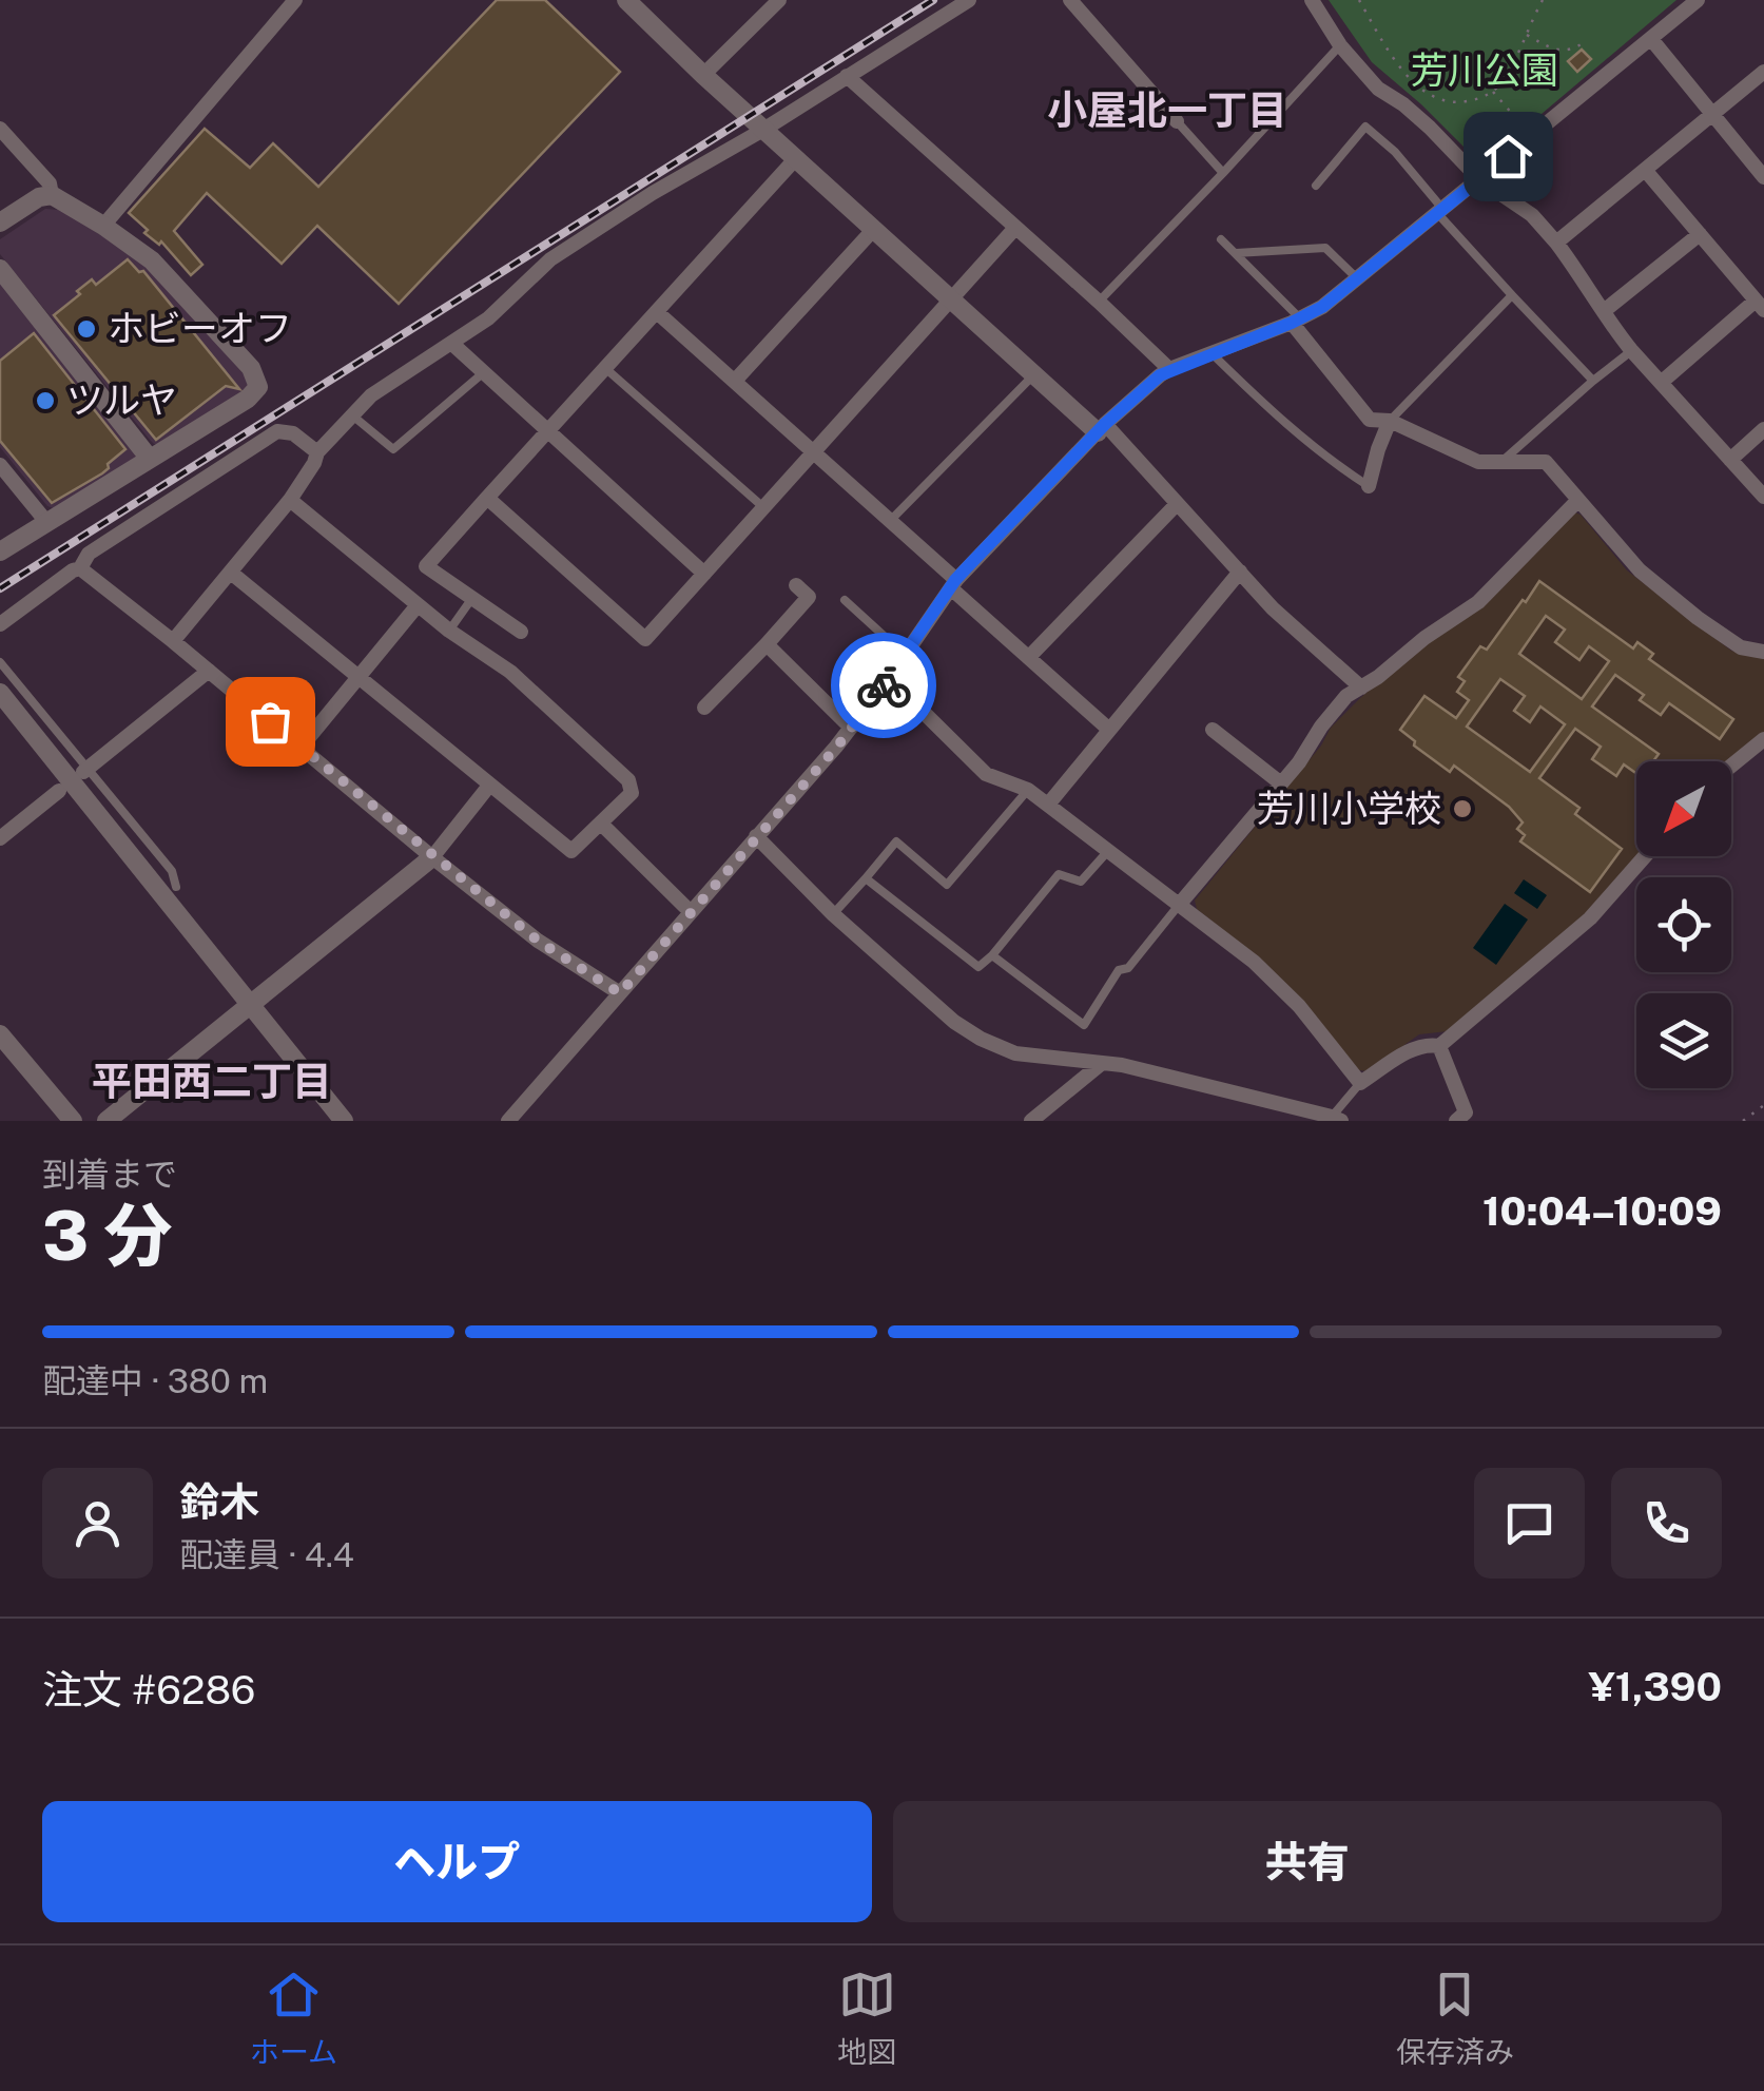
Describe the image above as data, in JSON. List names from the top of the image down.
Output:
{
  "districts": ["小屋北一丁目", "平田西二丁目"],
  "parks": ["芳川公園"],
  "places": ["ホビーオフ", "ツルヤ", "芳川小学校"],
  "north": "bottom left",
  "page": {
    "heading": ["3 分", "到着まで", "10:04–10:09"],
    "panel": [
      "鈴木",
      "配達員 · 4.4",
      "注文 #6286",
      "¥1,390"
    ],
    "bar": "配達中 · 380 m",
    "buttons": ["ヘルプ", "共有"],
    "tabs": ["ホーム", "地図", "保存済み"]
  }
}
